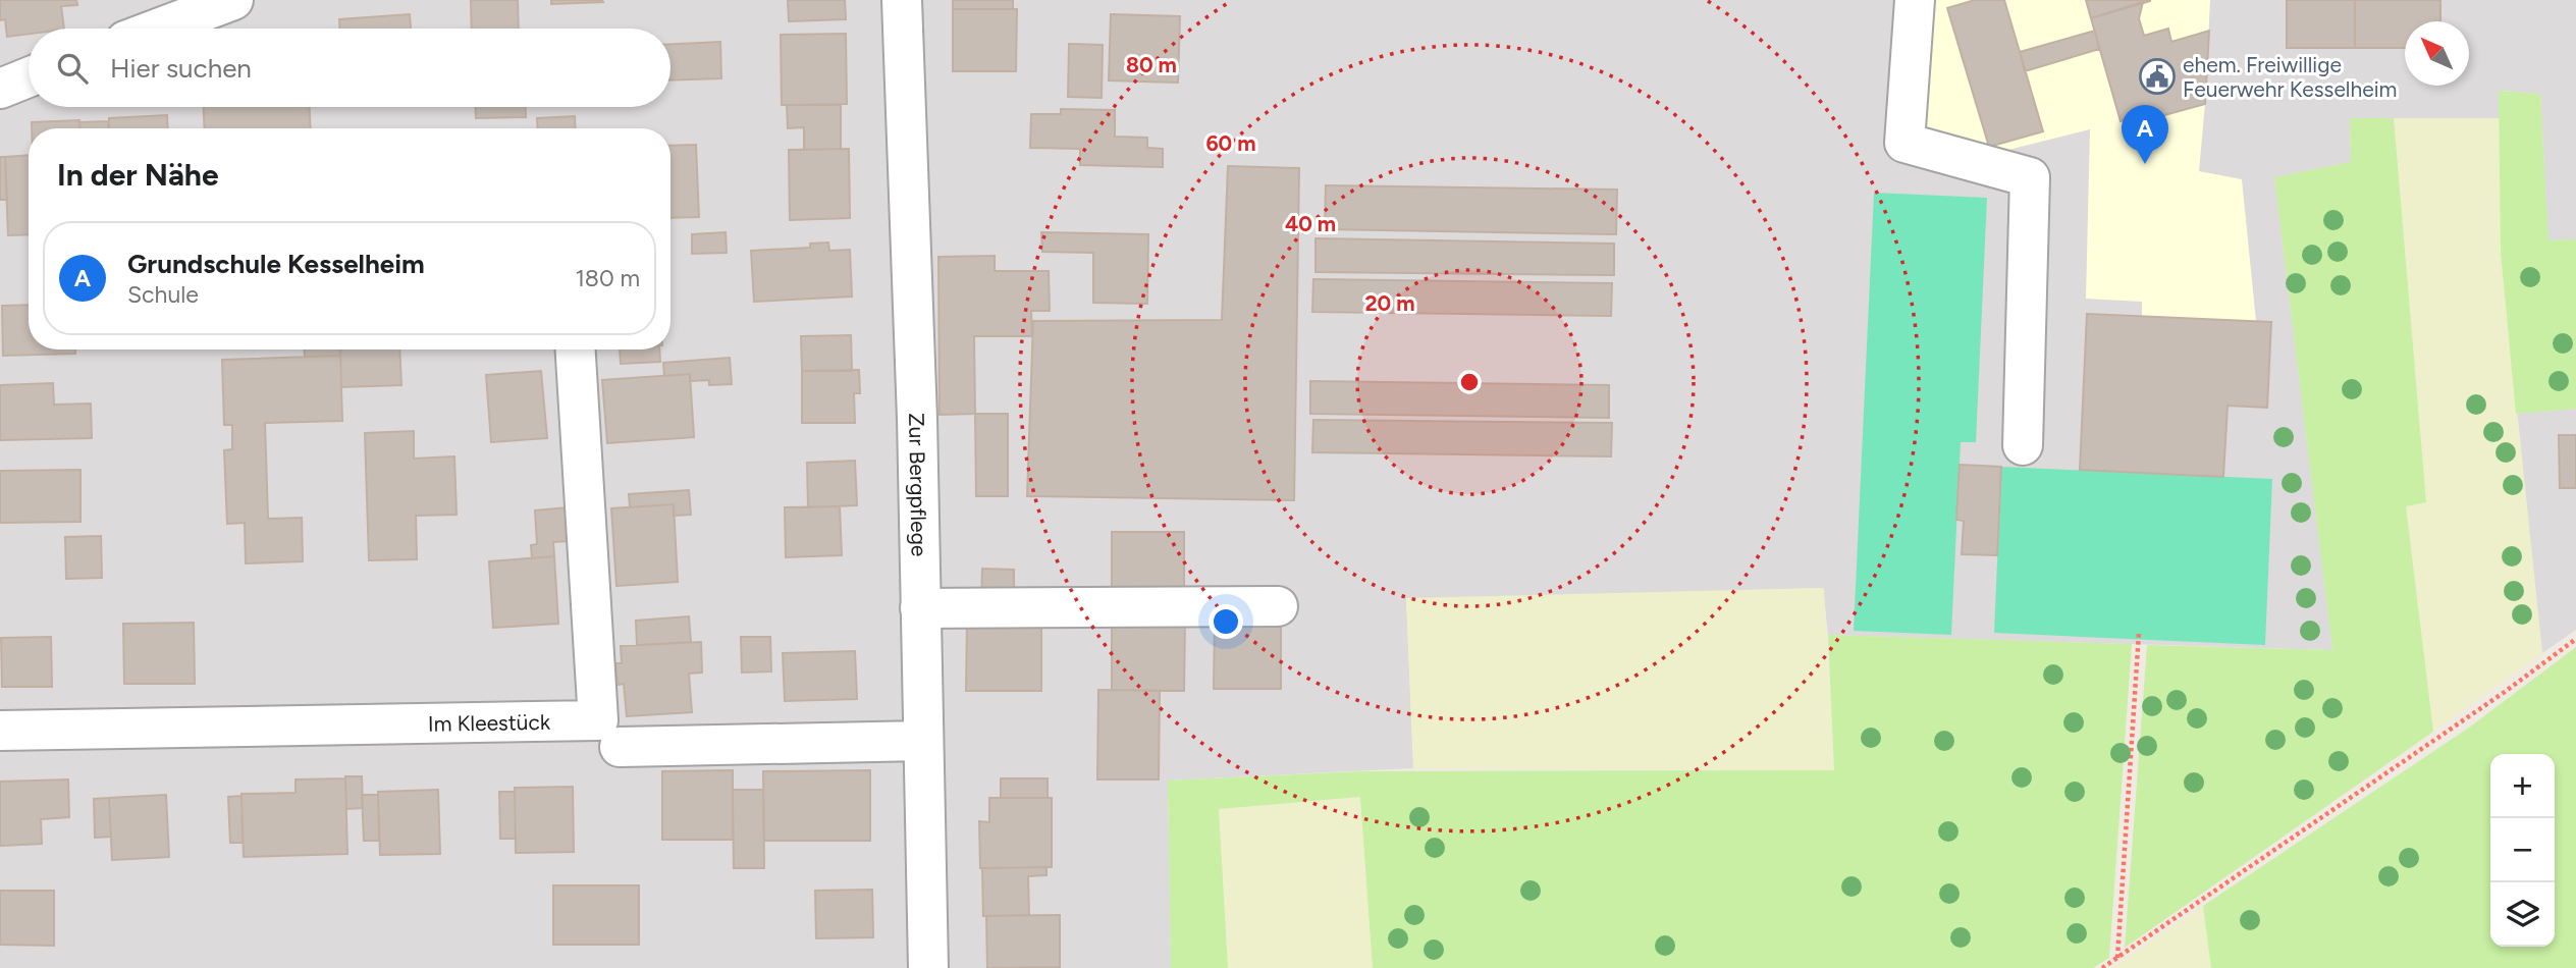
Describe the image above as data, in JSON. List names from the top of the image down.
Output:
{
  "streets": {
    "street": ["Zur Bergpflege", "Im Kleestück"]
  },
  "places": {
    "public building": ["ehem. Freiwillige Feuerwehr Kesselheim"]
  },
  "north": "top left",
  "page": {
    "search": "Hier suchen",
    "pins": "A",
    "heading": "In der Nähe",
    "list": [
      {
        "mark": "A",
        "name": "Grundschule Kesselheim",
        "note": "Schule",
        "value": "180 m"
      }
    ],
    "map_buttons": ["+", "−"]
  },
  "rings": [
    "80 m",
    "60 m",
    "40 m",
    "20 m"
  ]
}
